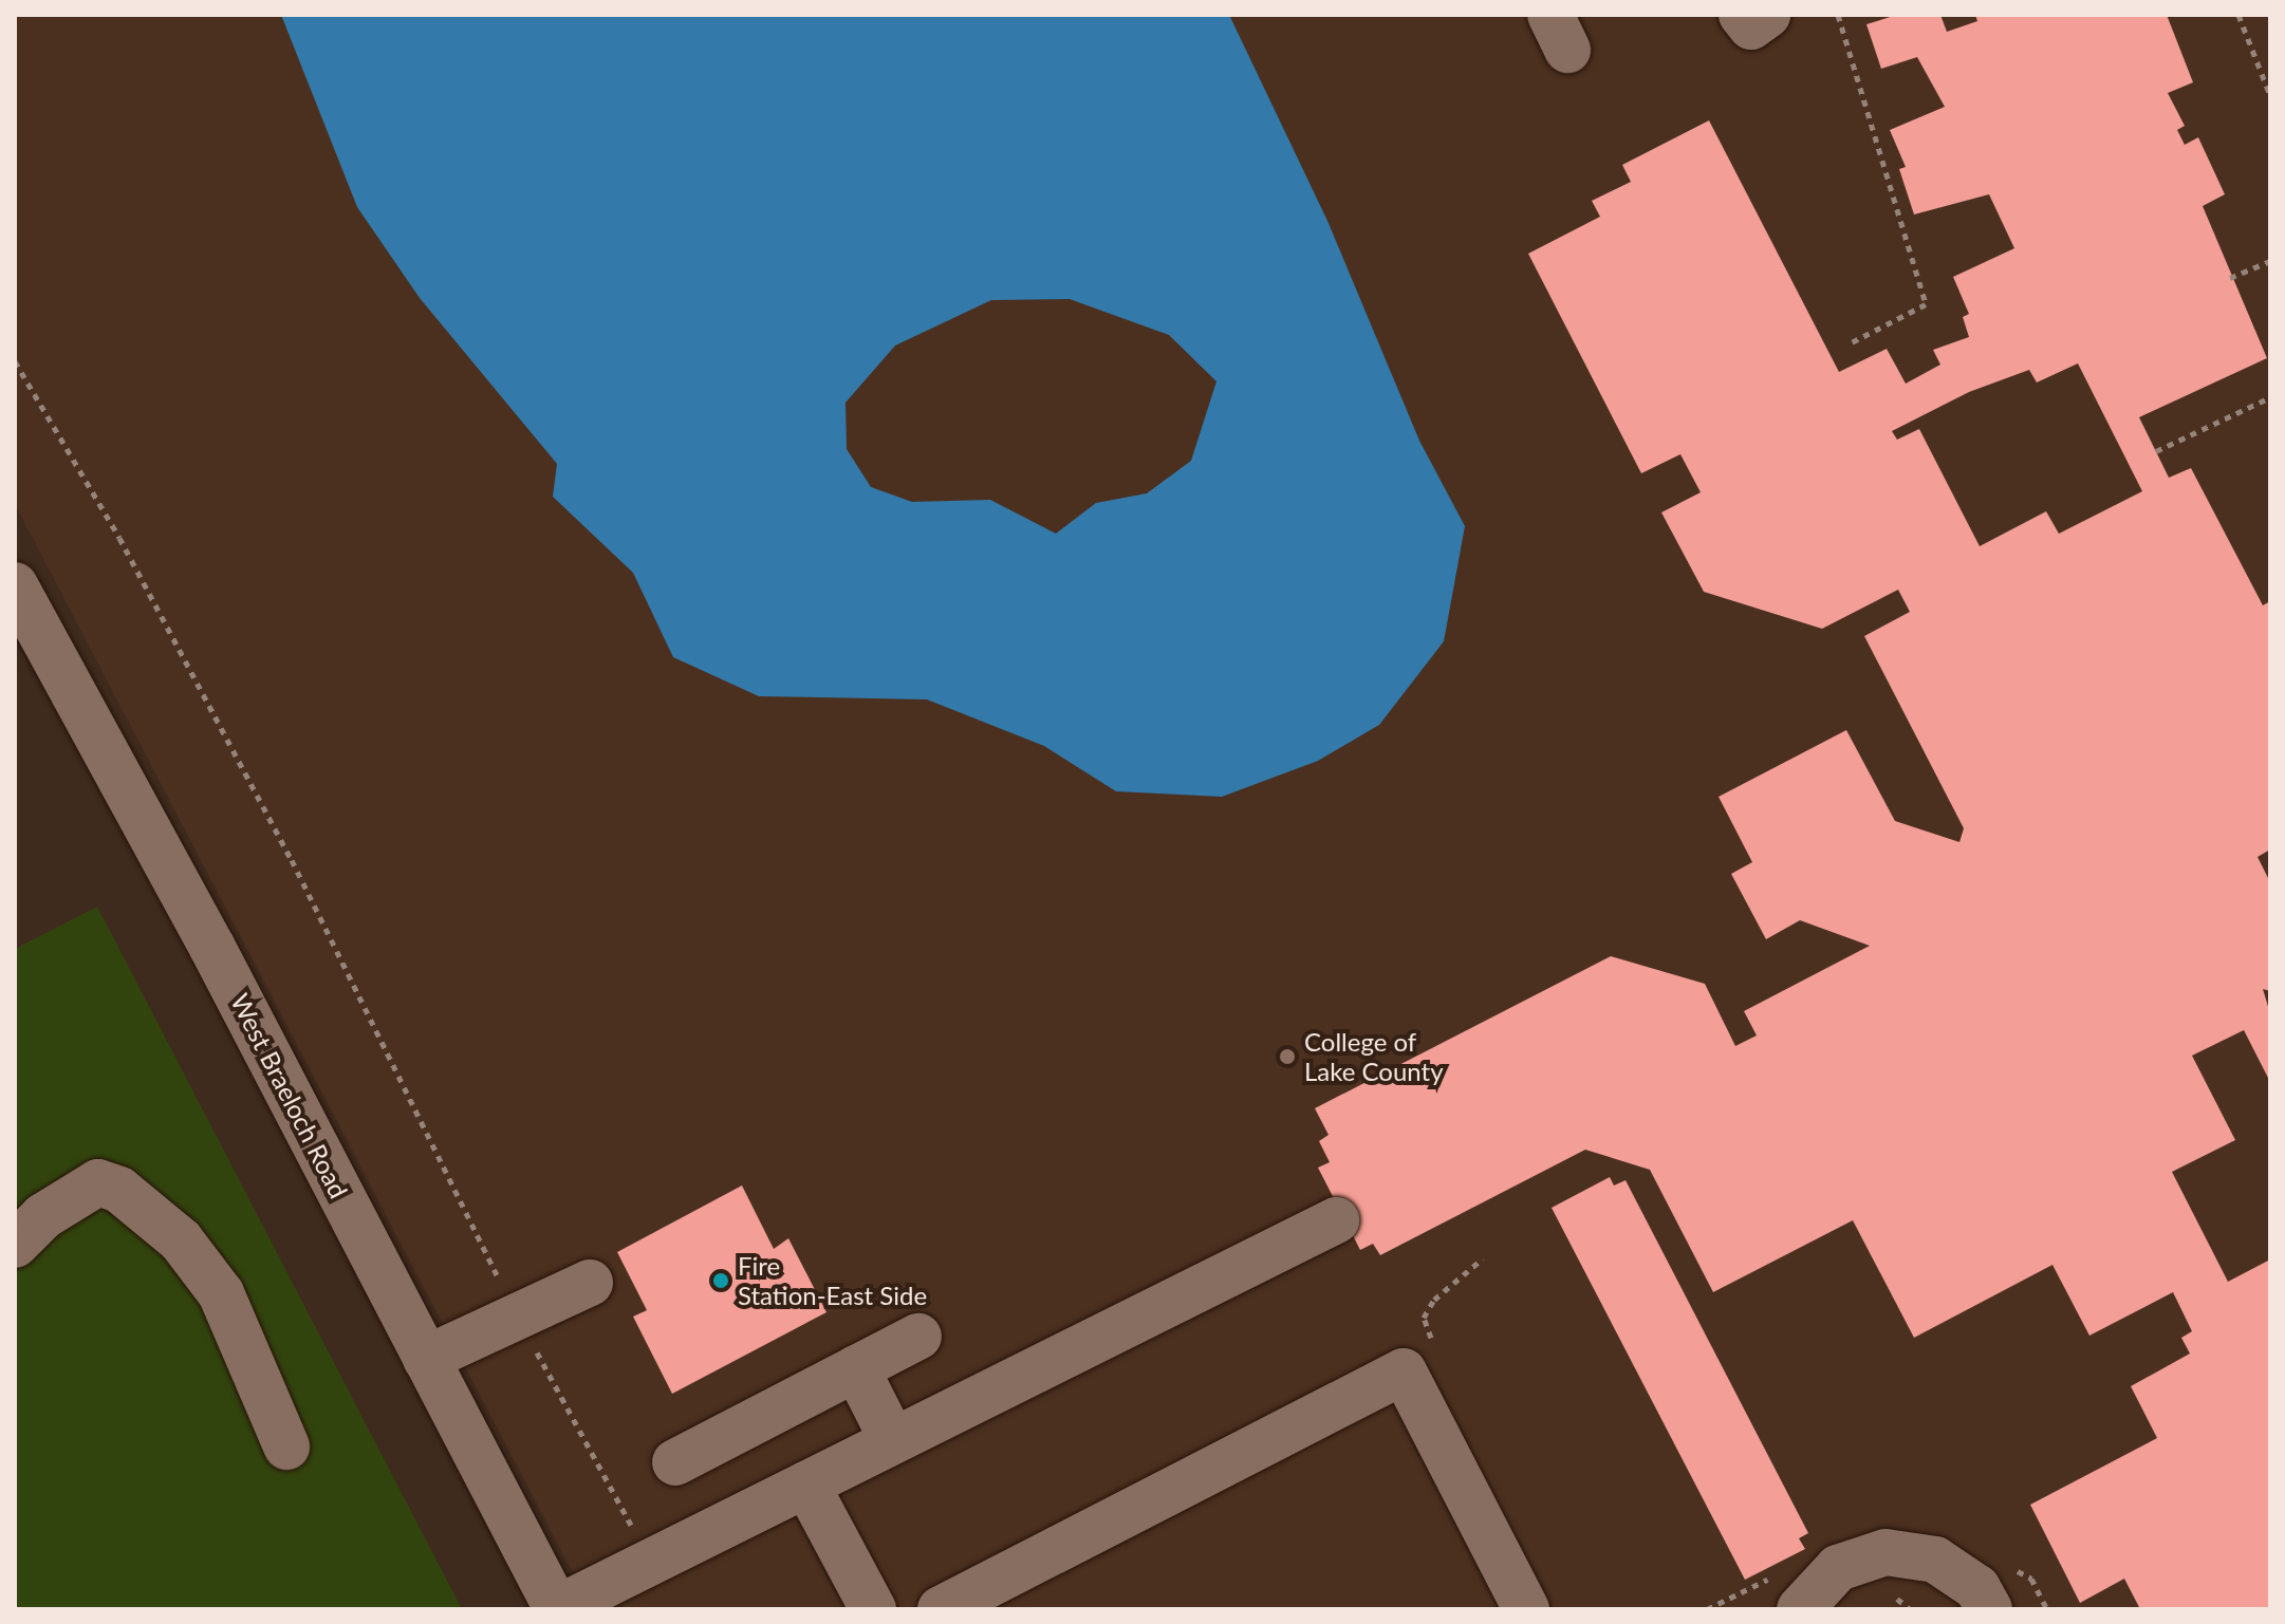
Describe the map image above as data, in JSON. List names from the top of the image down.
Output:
{
  "streets": {
    "street": ["West Braeloch Road"]
  },
  "places": ["College of Lake County", "Fire Station-East Side"]
}
